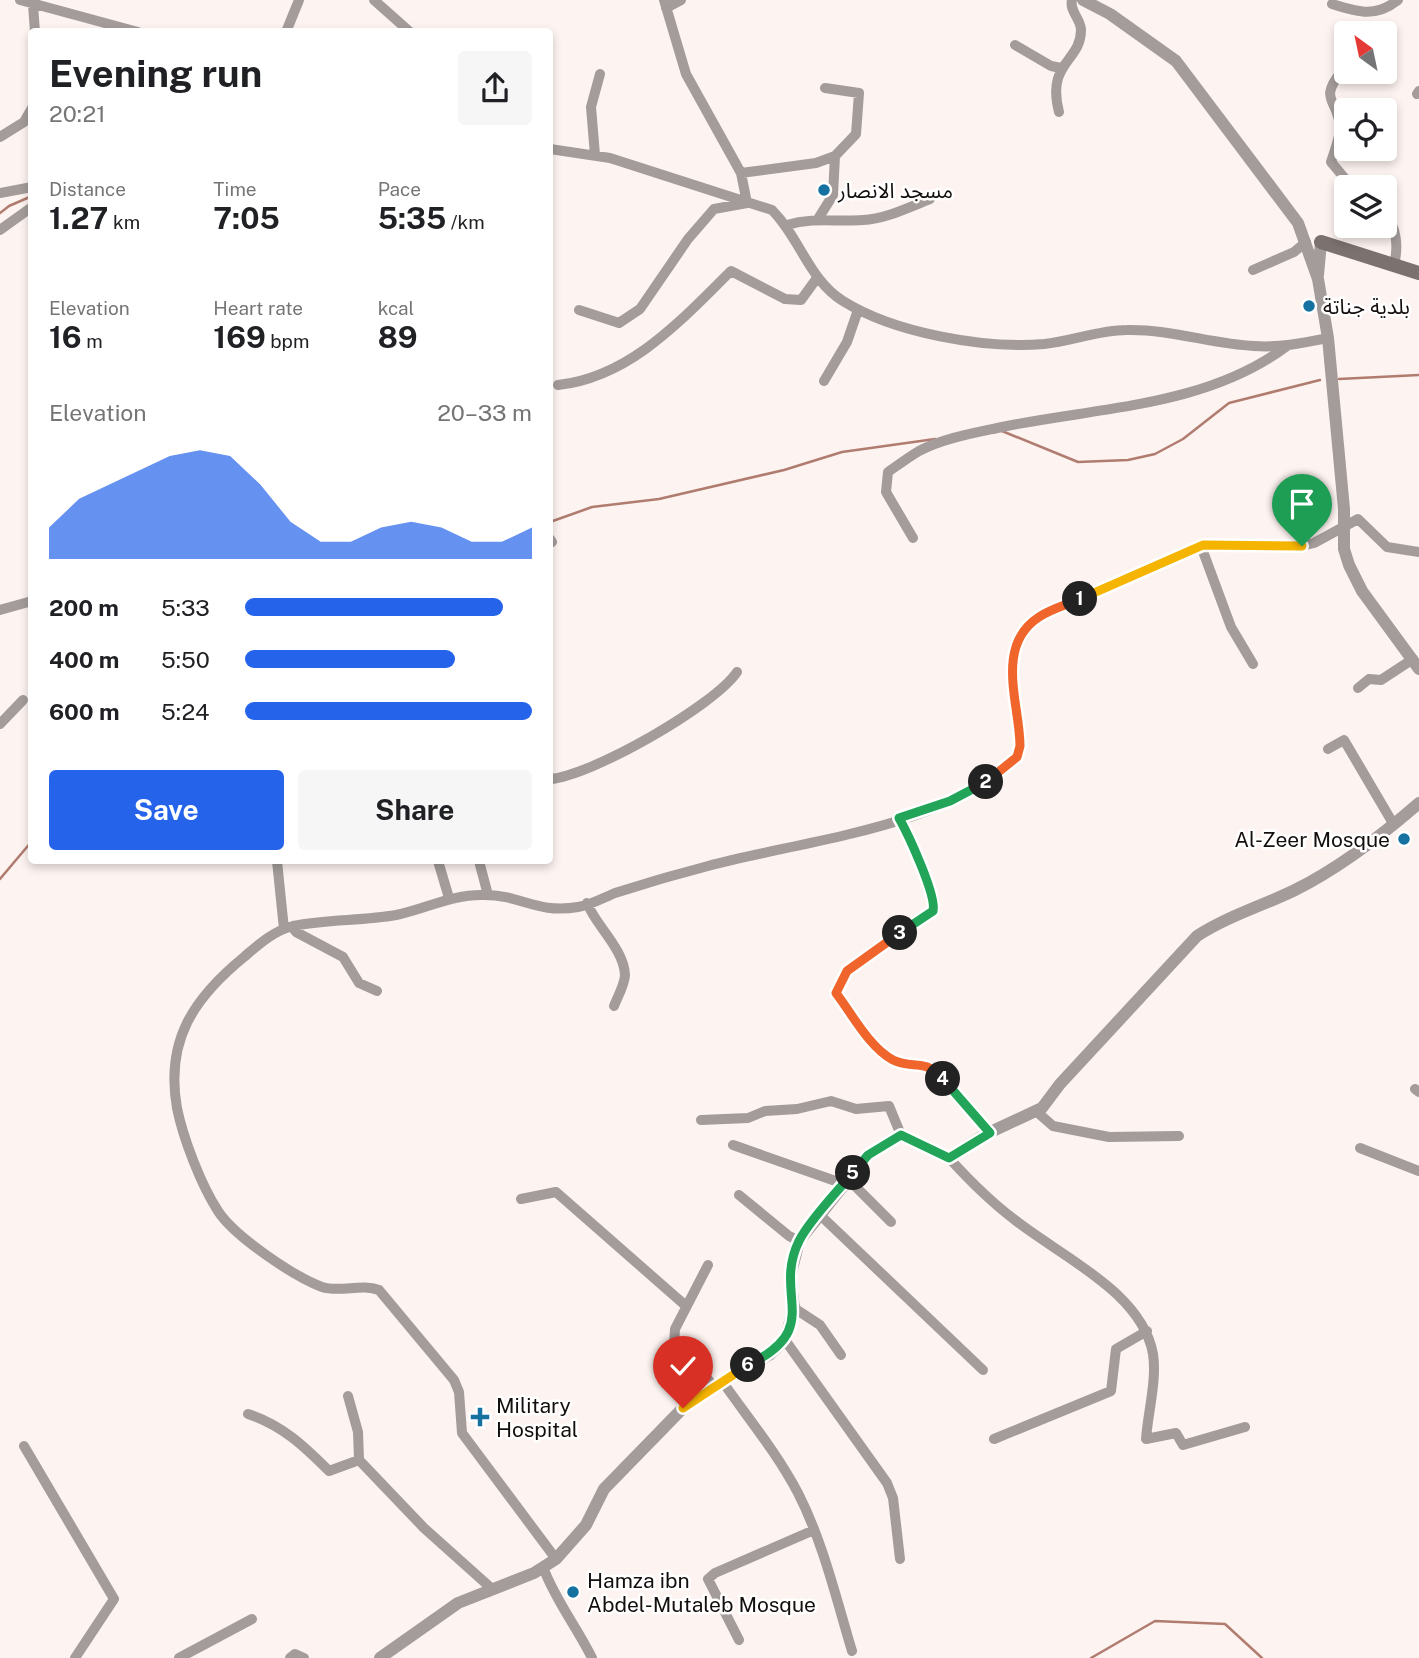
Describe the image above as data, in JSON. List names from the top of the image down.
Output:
{
  "places": {
    "other": [
      "مسجد الانصار",
      "بلدية جناتة",
      "Al-Zeer Mosque",
      "Hamza ibn Abdel-Mutaleb Mosque"
    ],
    "health": ["Military Hospital"]
  },
  "north": "top left",
  "page": {
    "heading": ["Evening run", "20:21"],
    "stats": [
      ["Distance", "1.27 km"],
      ["Time", "7:05"],
      ["Pace", "5:35 /km"],
      ["Elevation", "16 m"],
      ["Heart rate", "169 bpm"],
      ["kcal", "89"]
    ],
    "chart": ["Elevation", "20–33 m"],
    "pins": [
      "1",
      "2",
      "3",
      "4",
      "5",
      "6"
    ],
    "list": [
      {
        "name": "200 m",
        "note": "5:33"
      },
      {
        "name": "400 m",
        "note": "5:50"
      },
      {
        "name": "600 m",
        "note": "5:24"
      }
    ],
    "buttons": ["Save", "Share"]
  }
}
